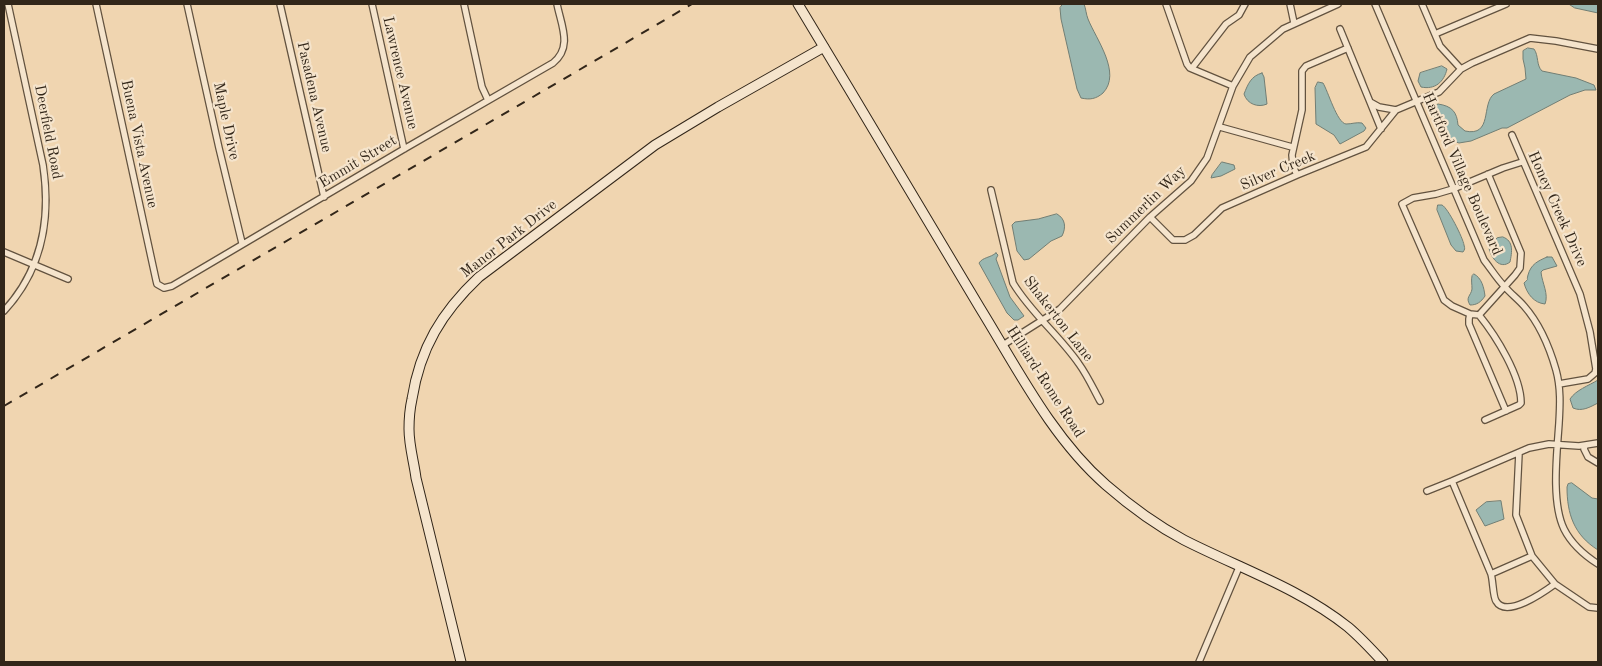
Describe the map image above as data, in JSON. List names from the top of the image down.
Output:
{
  "streets": {
    "main road": ["Manor Park Drive", "Hilliard-Rome Road"],
    "street": [
      "Lawrence Avenue",
      "Pasadena Avenue",
      "Maple Drive",
      "Deerfield Road",
      "Buena Vista Avenue",
      "Emmit Street",
      "Silver Creek",
      "Hartford Village Boulevard",
      "Summerlin Way",
      "Honey Creek Drive",
      "Shakerton Lane"
    ]
  },
  "crossings": [
    ["Lawrence Avenue", "Emmit Street"],
    ["Pasadena Avenue", "Emmit Street"],
    ["Maple Drive", "Emmit Street"],
    ["Buena Vista Avenue", "Emmit Street"],
    ["Silver Creek", "Hartford Village Boulevard"],
    ["Silver Creek", "Summerlin Way"],
    ["Hartford Village Boulevard", "Honey Creek Drive"],
    ["Summerlin Way", "Shakerton Lane"],
    ["Summerlin Way", "Hilliard-Rome Road"],
    ["Manor Park Drive", "Hilliard-Rome Road"]
  ]
}
